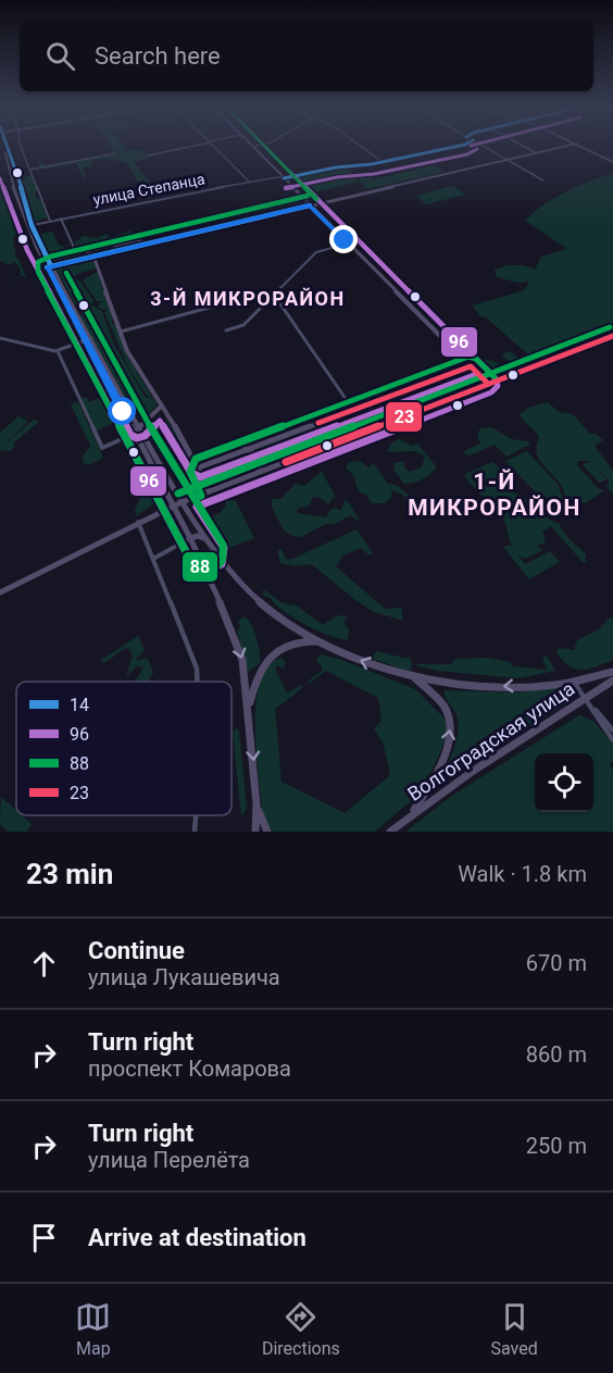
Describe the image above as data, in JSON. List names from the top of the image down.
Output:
{
  "streets": {
    "main road": ["Волгоградская улица"],
    "street": ["улица Степанца"]
  },
  "districts": ["3-Й МИКРОРАЙОН", "1-Й МИКРОРАЙОН"],
  "lines": [
    "transit line 14",
    "transit line 88",
    "transit line 96",
    "transit line 23"
  ],
  "legend": [
    "14",
    "96",
    "88",
    "23"
  ],
  "page": {
    "search": "Search here",
    "heading": ["23 min", "Walk · 1.8 km"],
    "list": [
      ["Continue", "улица Лукашевича", "670 m"],
      ["Turn right", "проспект Комарова", "860 m"],
      ["Turn right", "улица Перелёта", "250 m"],
      "Arrive at destination"
    ],
    "nav": ["Map", "Directions", "Saved"]
  }
}
